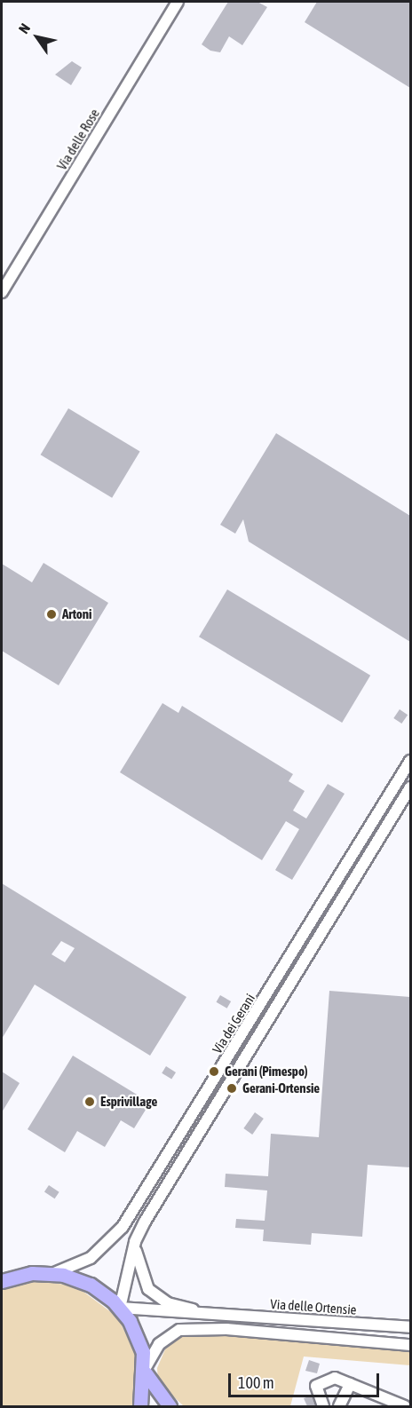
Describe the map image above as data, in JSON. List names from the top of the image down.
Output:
{
  "streets": {
    "street": ["Via delle Rose", "Via dei Gerani", "Via delle Ortensie"]
  },
  "places": [
    "Artoni",
    "Gerani (Pimespo)",
    "Gerani-Ortensie",
    "Esprivillage"
  ],
  "scale_bar": "100 m",
  "north": "top left"
}
